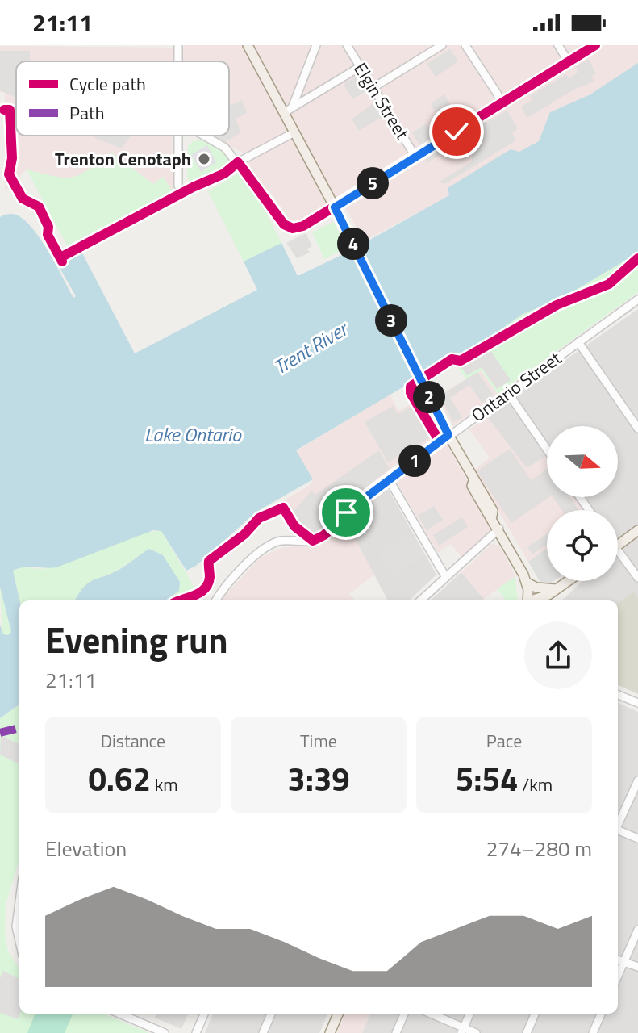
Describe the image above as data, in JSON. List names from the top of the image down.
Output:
{
  "streets": {
    "street": ["Elgin Street", "Ontario Street"]
  },
  "water": ["Trent River", "Lake Ontario"],
  "places": ["Trenton Cenotaph"],
  "legend": ["Cycle path", "Path"],
  "north": "right",
  "page": {
    "status": "21:11",
    "pins": [
      "5",
      "4",
      "3",
      "2",
      "1"
    ],
    "heading": ["Evening run", "21:11"],
    "stats": [
      ["Distance", "0.62 km"],
      ["Time", "3:39"],
      ["Pace", "5:54 /km"]
    ],
    "chart": ["Elevation", "274–280 m"]
  }
}
